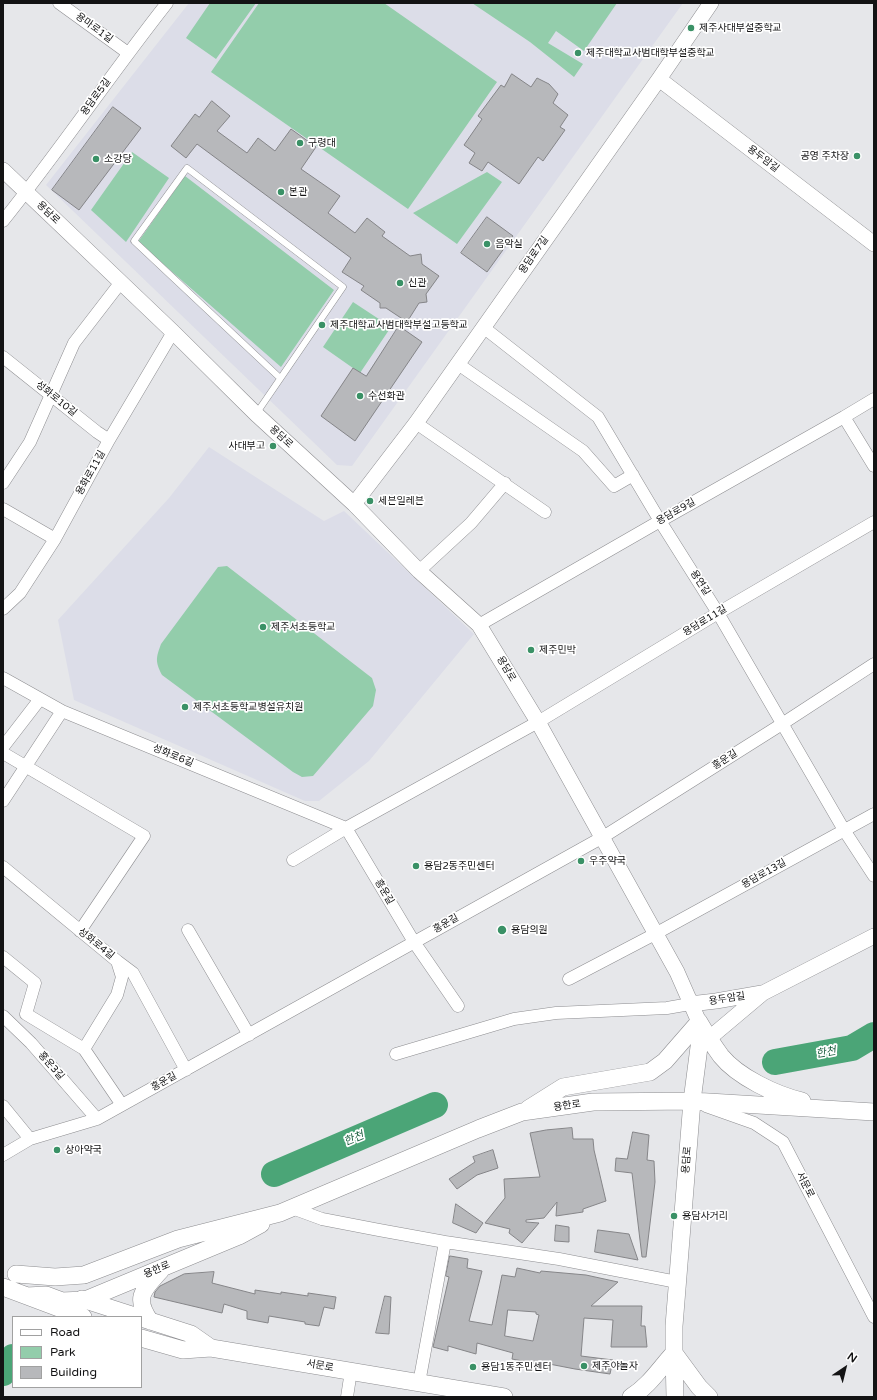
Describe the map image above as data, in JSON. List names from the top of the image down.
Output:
{
  "streets": {
    "main road": ["용담로", "용한로", "서문로"],
    "street": [
      "용마로1길",
      "용담로5길",
      "용두암길",
      "용담로7길",
      "성화로10길",
      "용화로11길",
      "용담로9길",
      "용연길",
      "용담로11길",
      "성화로6길",
      "홍운길",
      "용담로13길",
      "흥운길",
      "성화로4길",
      "홍운3길"
    ]
  },
  "crossings": [
    ["용마로1길", "용담로5길"],
    ["용담로5길", "용담로"],
    ["용두암길", "용담로"],
    ["용두암길", "용담로7길"],
    ["용담로", "용담로7길"],
    ["용담로", "용화로11길"],
    ["용담로", "용담로9길"],
    ["용담로", "용담로11길"],
    ["용담로", "홍운길"],
    ["용담로", "용담로13길"],
    ["용담로", "용한로"],
    ["용담로", "서문로"],
    ["용담로7길", "용연길"],
    ["성화로10길", "용화로11길"],
    ["용담로9길", "용연길"],
    ["용연길", "용담로11길"],
    ["용연길", "홍운길"],
    ["용연길", "용담로13길"],
    ["성화로6길", "흥운길"],
    ["홍운길", "흥운길"],
    ["홍운길", "홍운3길"],
    ["용한로", "서문로"]
  ],
  "water": ["한천"],
  "places": [
    "제주사대부설중학교",
    "제주대학교사범대학부설중학교",
    "구령대",
    "공영 주차장",
    "소강당",
    "본관",
    "음악실",
    "신관",
    "제주대학교사범대학부설고등학교",
    "수선화관",
    "사대부고",
    "세븐일레븐",
    "제주서초등학교",
    "제주민박",
    "제주서초등학교병설유치원",
    "우주약국",
    "용담2동주민센터",
    "용담의원",
    "상아약국",
    "용담사거리",
    "제주야놀자",
    "용담1동주민센터"
  ],
  "legend": ["Road", "Park", "Building"],
  "north": "top right"
}
